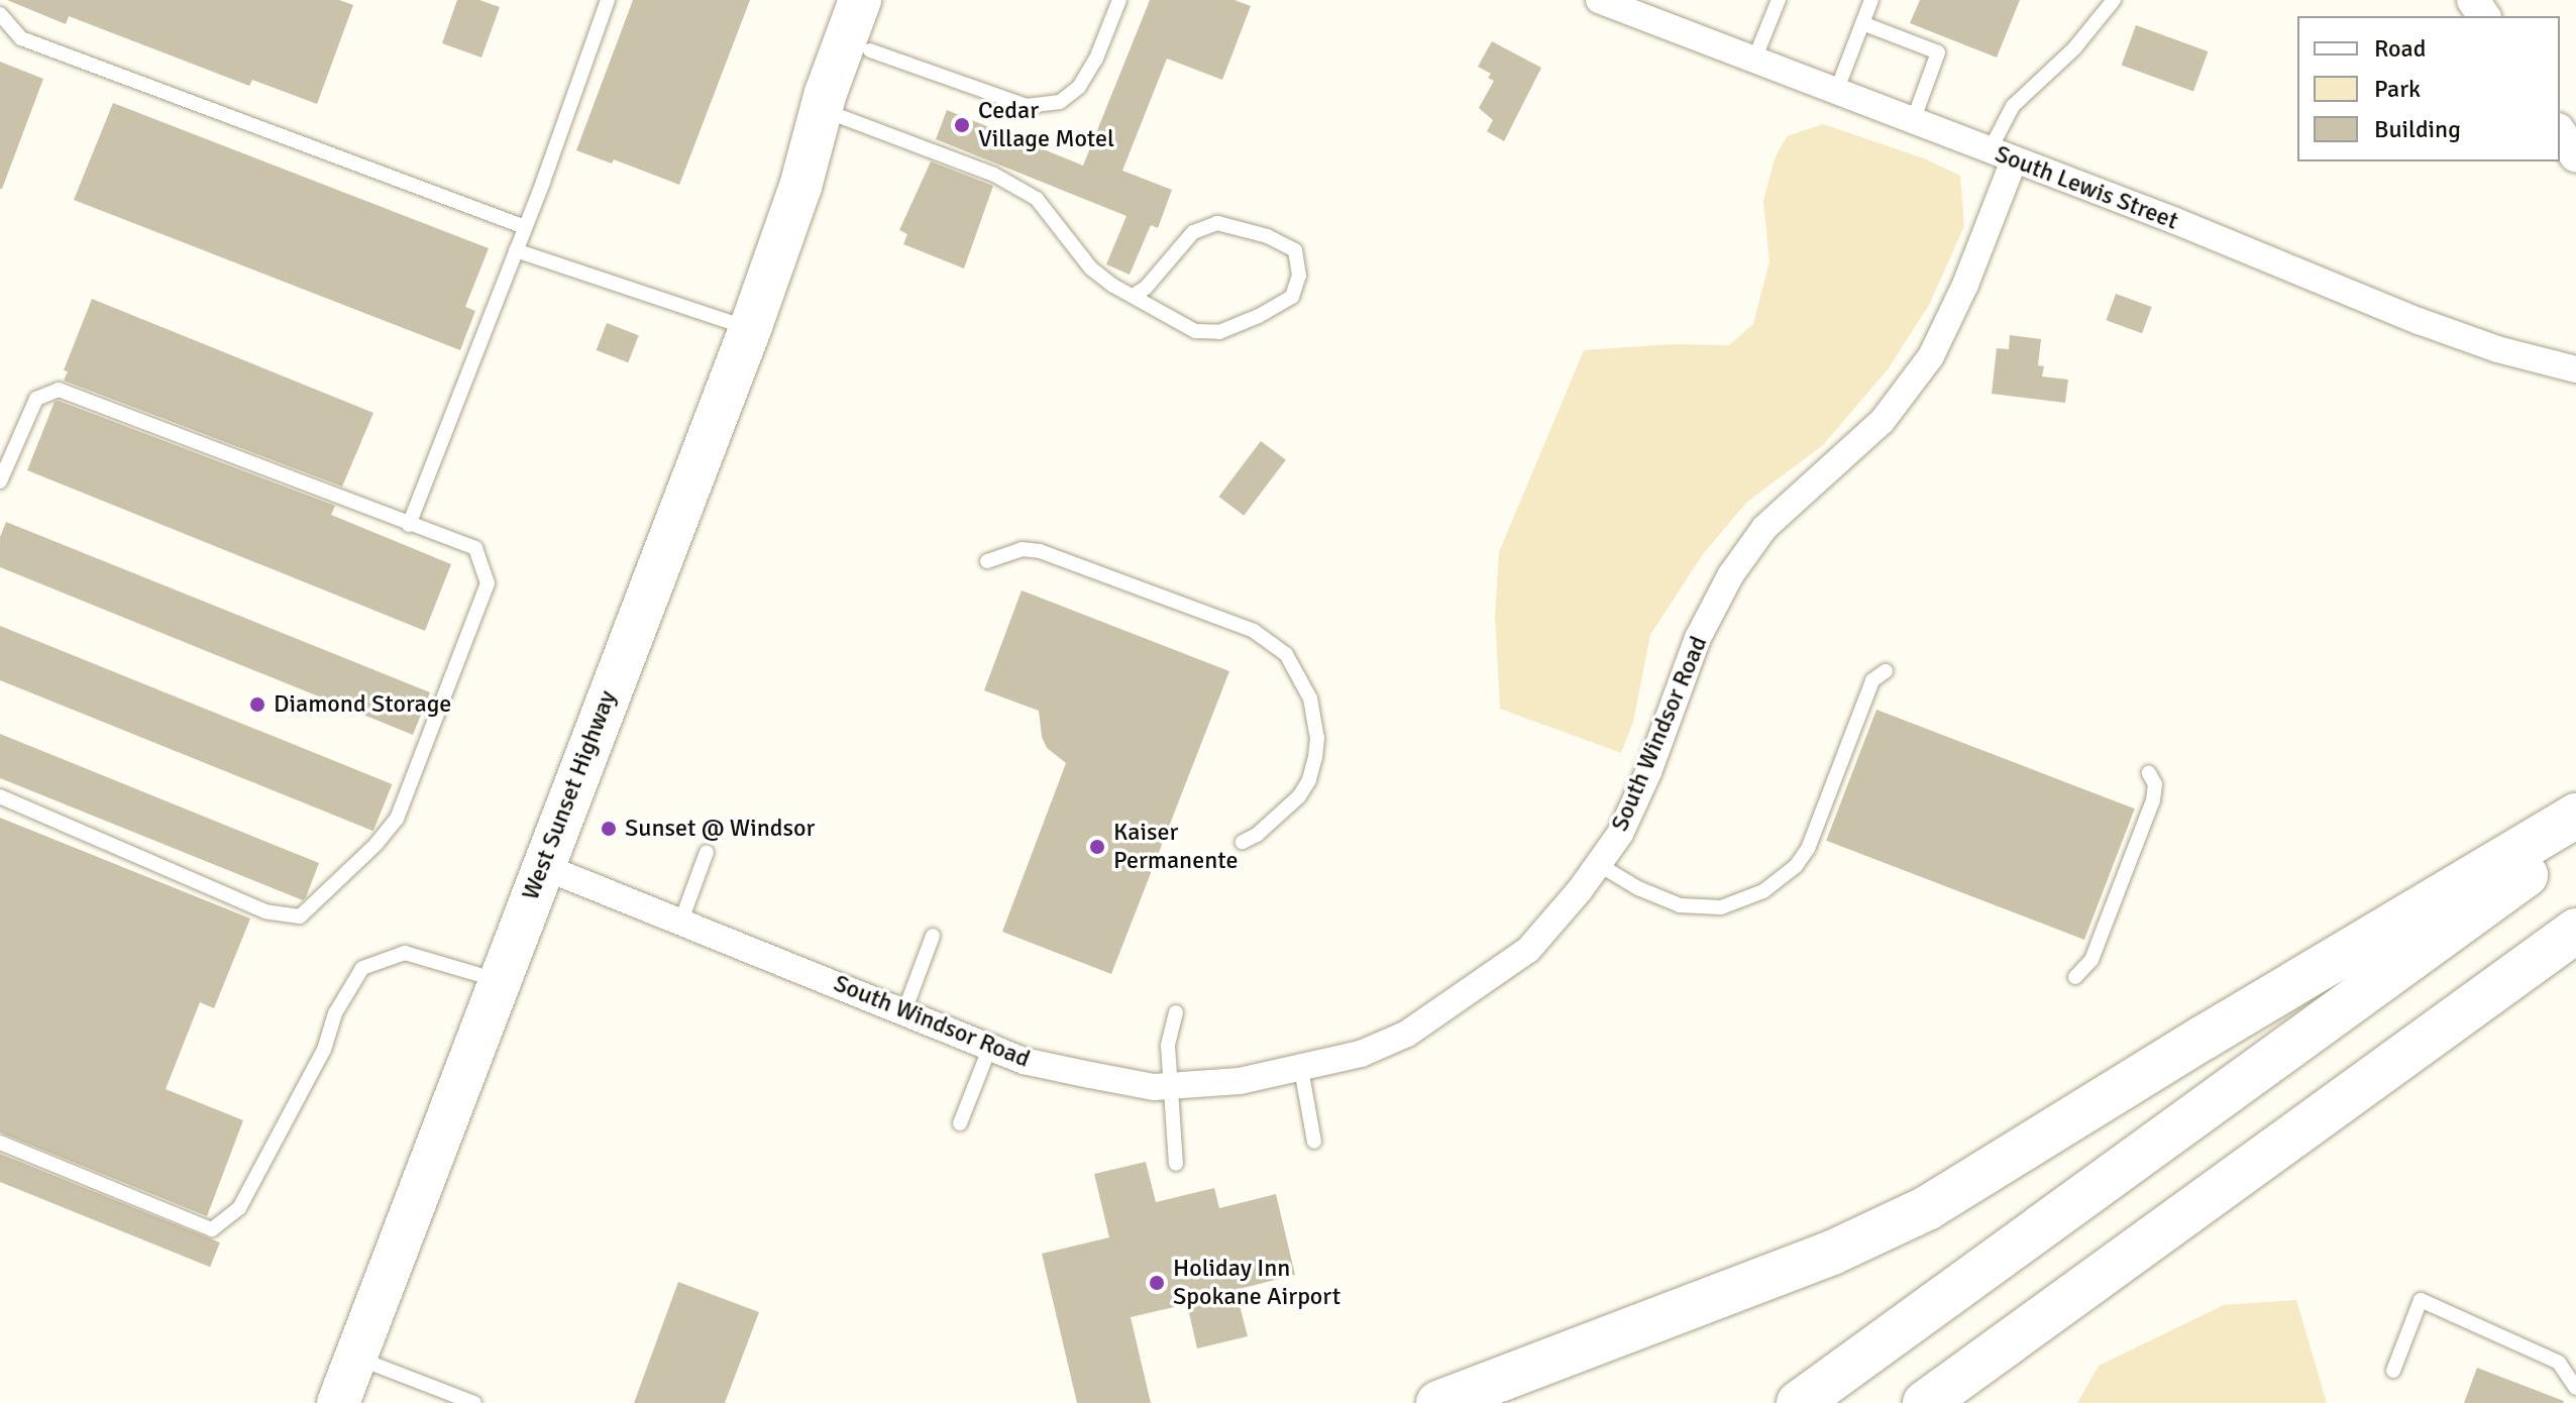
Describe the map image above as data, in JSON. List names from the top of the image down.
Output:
{
  "streets": {
    "main road": ["West Sunset Highway"],
    "street": ["South Lewis Street", "South Windsor Road"]
  },
  "crossings": [
    ["South Lewis Street", "South Windsor Road"],
    ["South Windsor Road", "West Sunset Highway"]
  ],
  "places": [
    "Cedar Village Motel",
    "Diamond Storage",
    "Sunset @ Windsor",
    "Kaiser Permanente",
    "Holiday Inn Spokane Airport"
  ],
  "legend": ["Road", "Park", "Building"]
}
